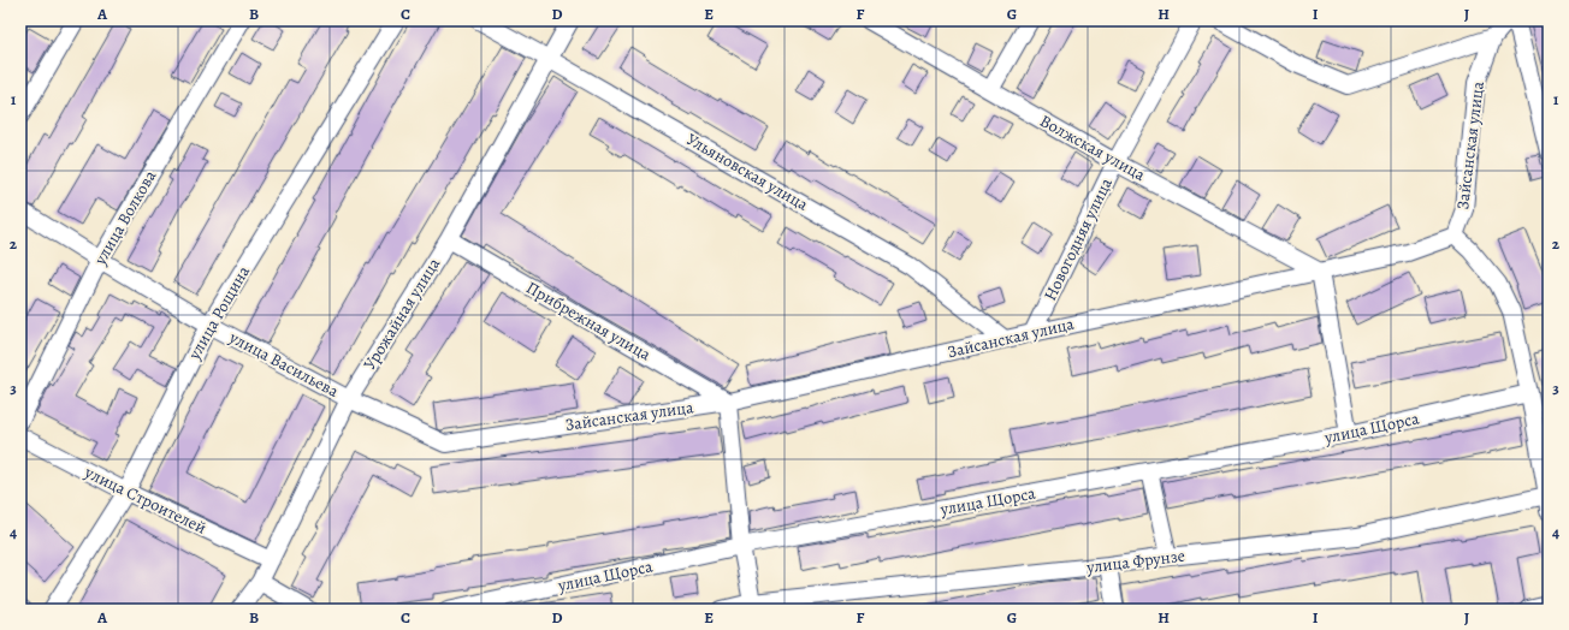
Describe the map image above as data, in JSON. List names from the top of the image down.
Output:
{
  "streets": {
    "street": [
      "Зайсанская улица",
      "Волжская улица",
      "Ульяновская улица",
      "улица Волкова",
      "Новогодняя улица",
      "улица Рощина",
      "Урожайная улица",
      "Прибрежная улица",
      "улица Васильева",
      "улица Щорса",
      "улица Строителей",
      "улица Фрунзе"
    ]
  },
  "crossings": [
    ["Зайсанская улица", "Волжская улица"],
    ["Зайсанская улица", "Ульяновская улица"],
    ["Зайсанская улица", "Новогодняя улица"],
    ["Зайсанская улица", "Урожайная улица"],
    ["Зайсанская улица", "Прибрежная улица"],
    ["Зайсанская улица", "улица Васильева"],
    ["Волжская улица", "Новогодняя улица"],
    ["Ульяновская улица", "Урожайная улица"],
    ["улица Волкова", "улица Васильева"],
    ["улица Рощина", "улица Васильева"],
    ["улица Рощина", "улица Строителей"],
    ["Урожайная улица", "Прибрежная улица"],
    ["Урожайная улица", "улица Васильева"],
    ["Урожайная улица", "улица Строителей"]
  ],
  "grid": {
    "columns": [
      "A",
      "B",
      "C",
      "D",
      "E",
      "F",
      "G",
      "H",
      "I",
      "J"
    ],
    "rows": [
      "1",
      "2",
      "3",
      "4"
    ]
  }
}
